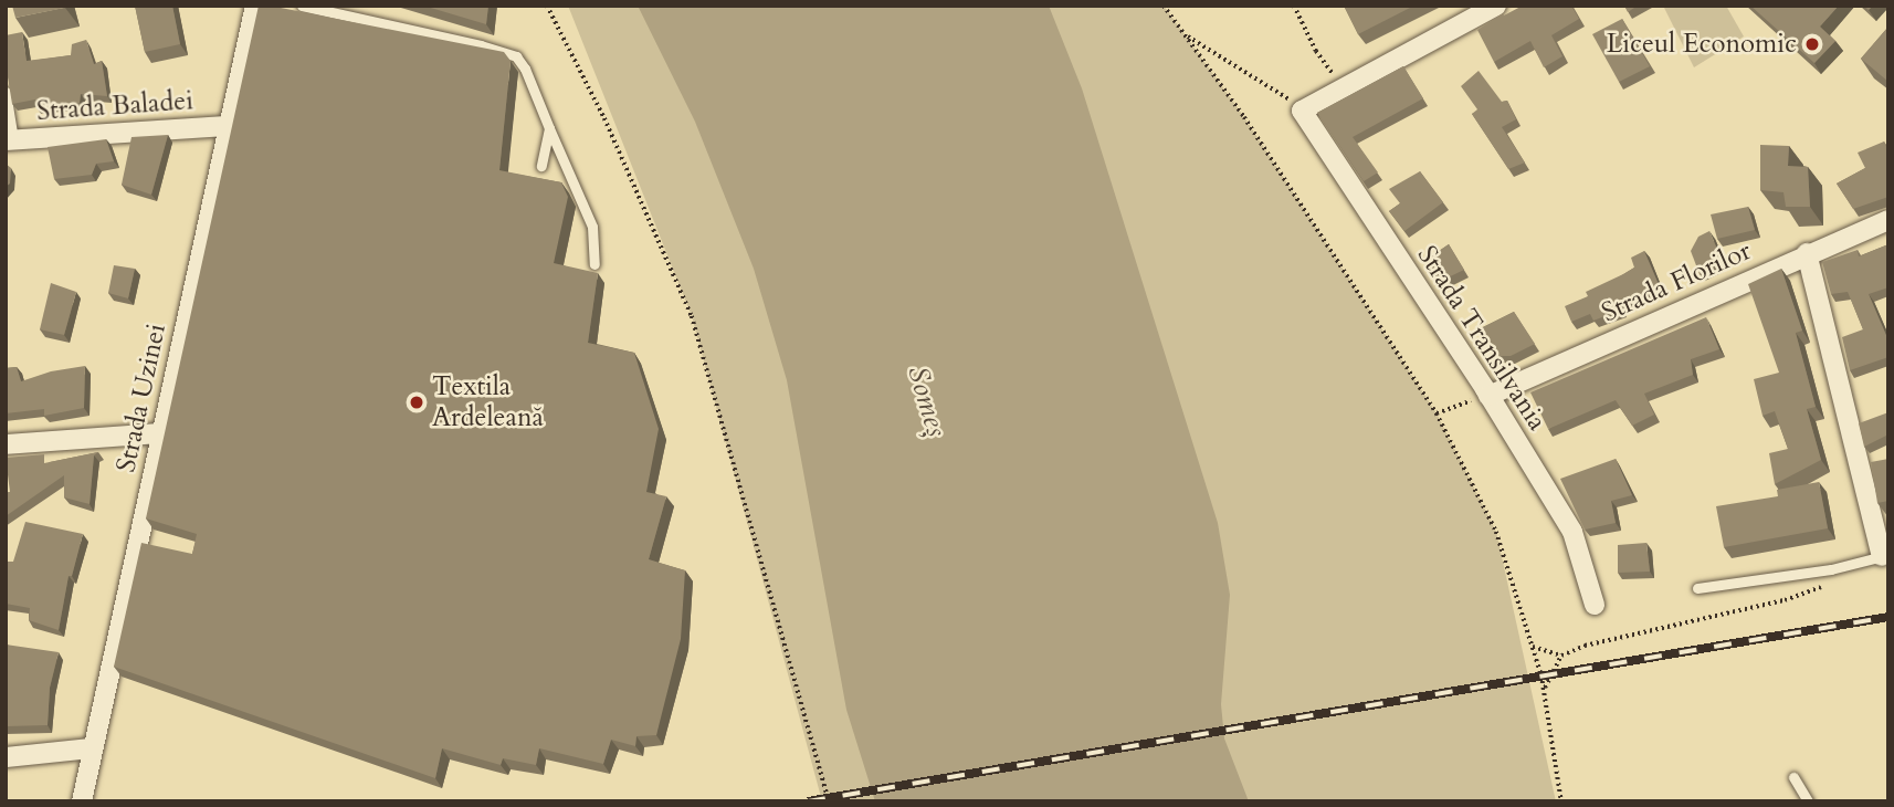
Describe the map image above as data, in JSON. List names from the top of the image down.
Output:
{
  "streets": {
    "street": [
      "Strada Baladei",
      "Strada Florilor",
      "Strada Transilvania",
      "Strada Uzinei"
    ]
  },
  "crossings": [
    ["Strada Baladei", "Strada Uzinei"],
    ["Strada Florilor", "Strada Transilvania"]
  ],
  "water": ["Someș"],
  "places": ["Liceul Economic", "Textila Ardeleană"]
}
